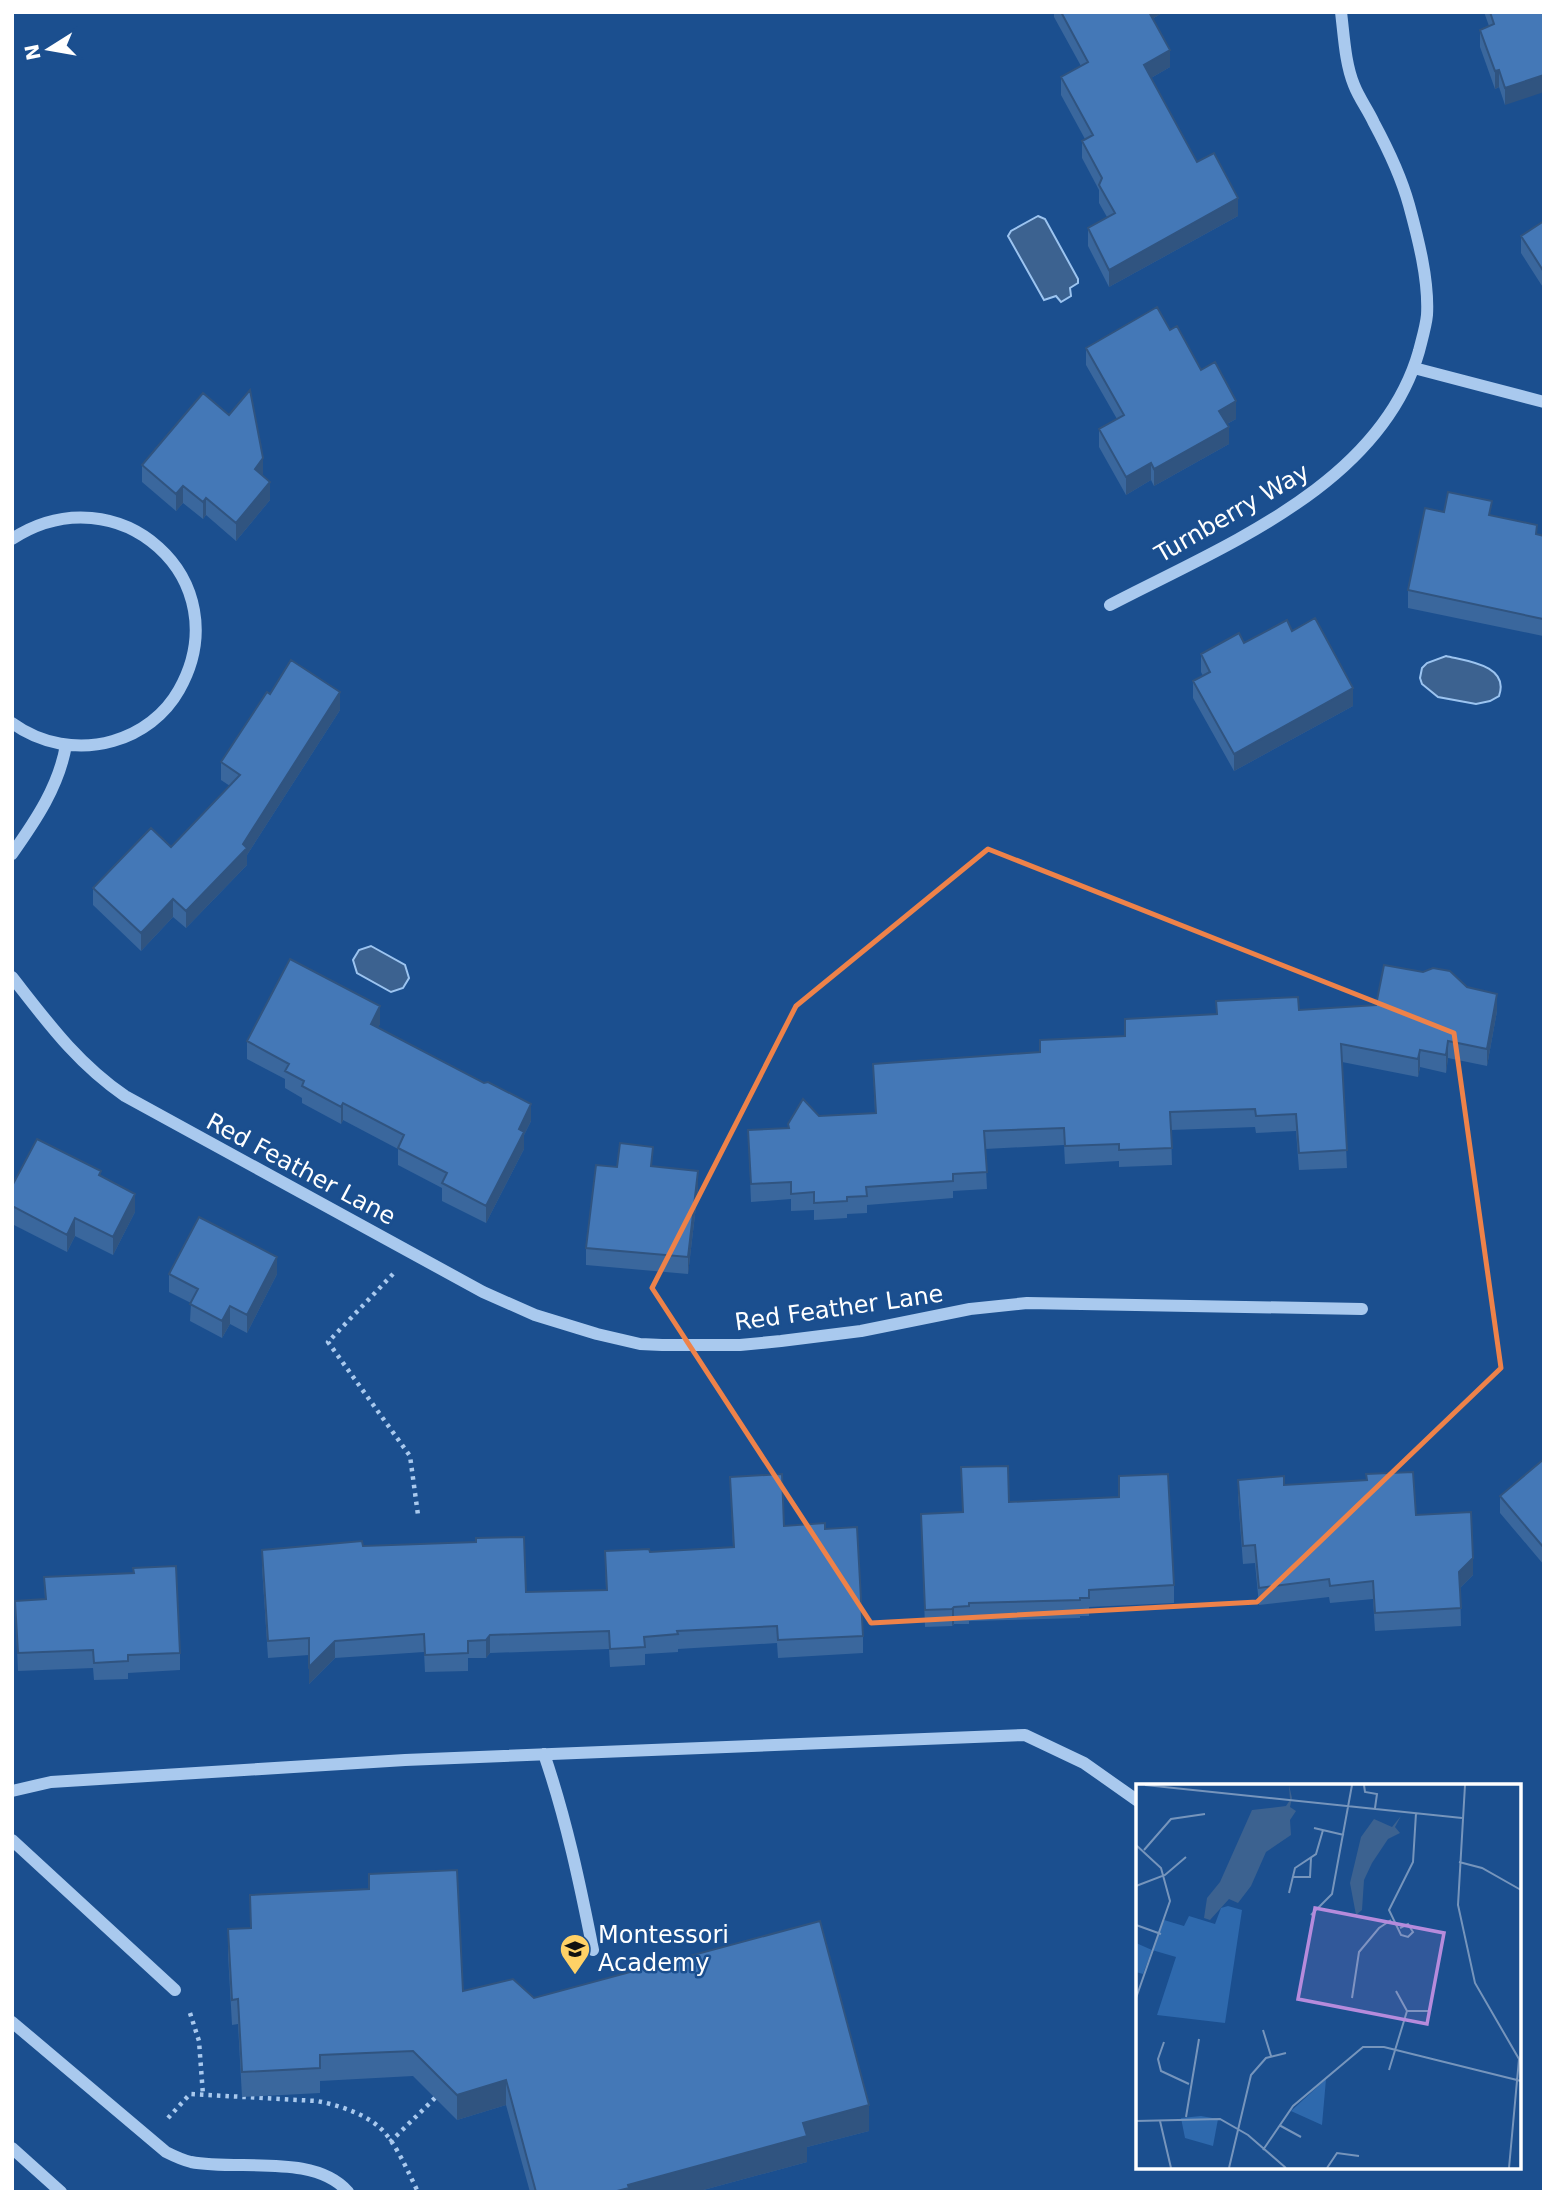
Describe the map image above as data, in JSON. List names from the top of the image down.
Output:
{
  "streets": {
    "street": ["Turnberry Way", "Red Feather Lane"]
  },
  "places": {
    "school or university": ["Montessori Academy"]
  },
  "north": "left"
}
